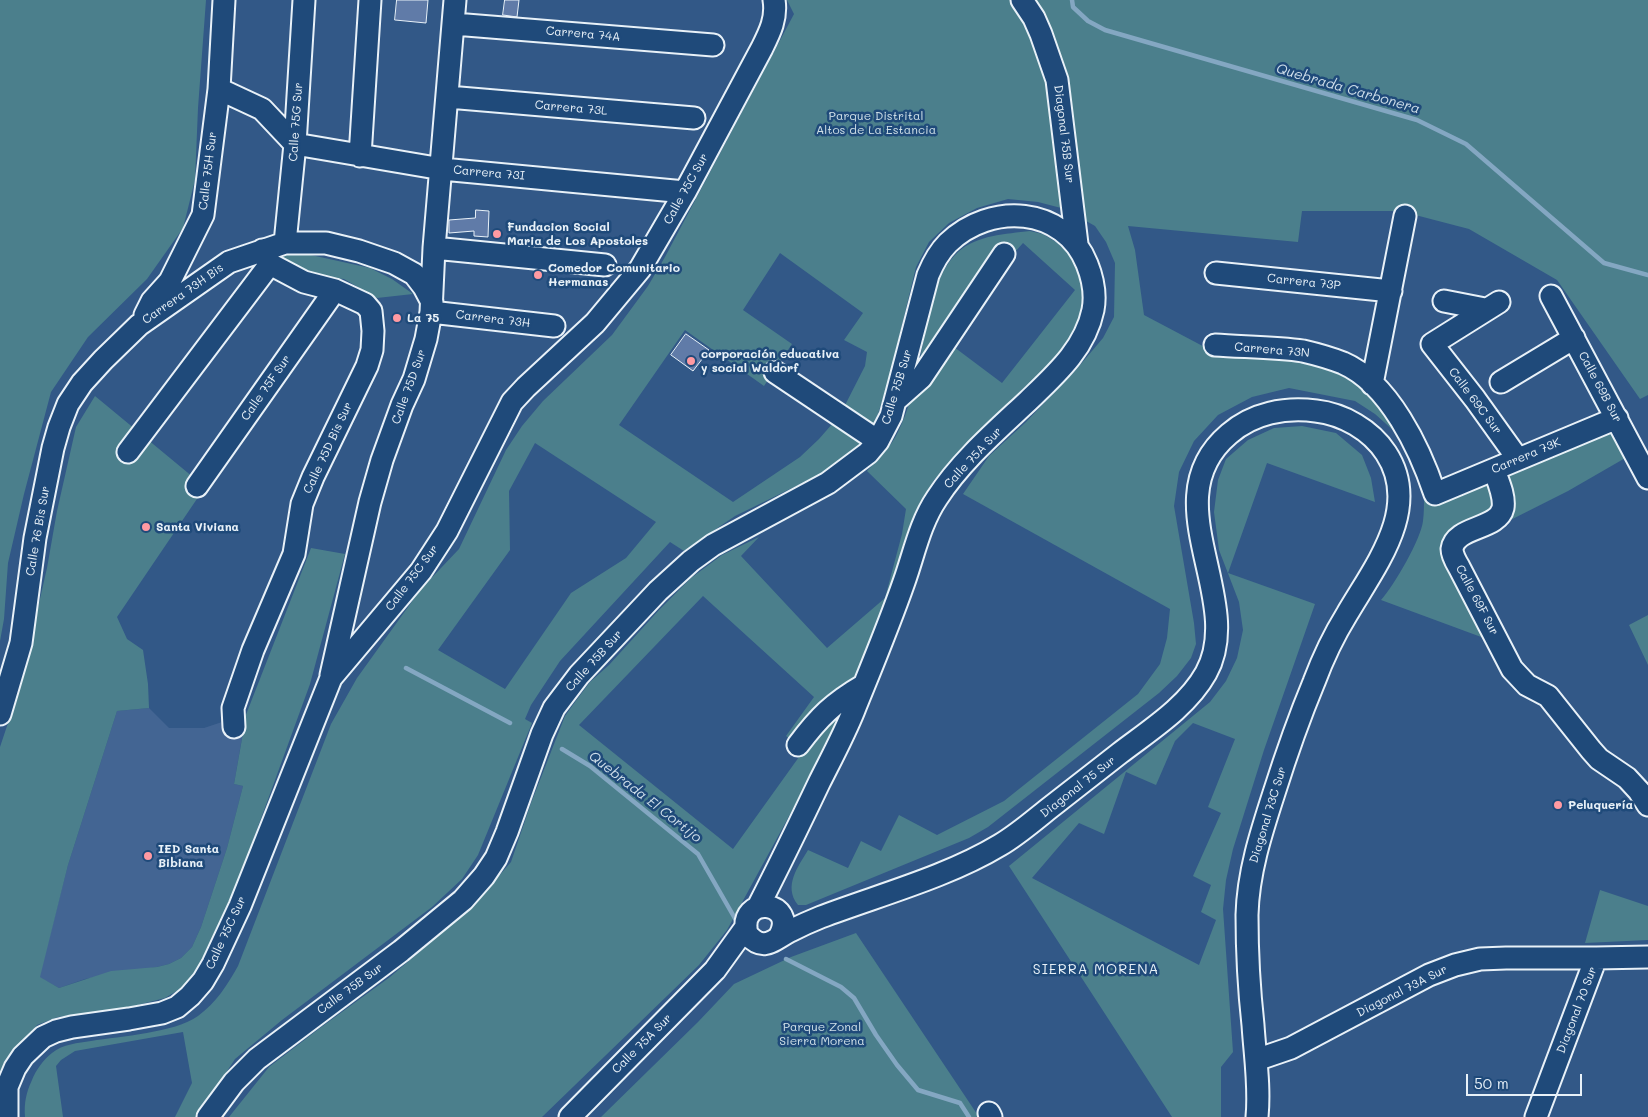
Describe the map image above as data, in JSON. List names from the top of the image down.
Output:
{
  "streets": {
    "street": [
      "Carrera 74A",
      "Carrera 73L",
      "Calle 75G Sur",
      "Diagonal 75B Sur",
      "Calle 75H Sur",
      "Carrera 73I",
      "Calle 75C Sur",
      "Carrera 73P",
      "Carrera 73H Bis",
      "Carrera 73H",
      "Carrera 73N",
      "Calle 75D Sur",
      "Calle 75B Sur",
      "Calle 69B Sur",
      "Calle 75F Sur",
      "Calle 69C Sur",
      "Calle 75D Bis Sur",
      "Carrera 73K",
      "Calle 75A Sur",
      "Calle 76 Bis Sur",
      "Calle 69F Sur",
      "Diagonal 75 Sur",
      "Diagonal 73C Sur",
      "Diagonal 73A Sur",
      "Diagonal 70 Sur"
    ]
  },
  "crossings": [
    ["Carrera 74A", "Calle 75D Sur"],
    ["Carrera 73L", "Calle 75D Sur"],
    ["Calle 75G Sur", "Carrera 73I"],
    ["Calle 75G Sur", "Carrera 73H Bis"],
    ["Diagonal 75B Sur", "Calle 75B Sur"],
    ["Diagonal 75B Sur", "Calle 75A Sur"],
    ["Calle 75H Sur", "Carrera 73H Bis"],
    ["Carrera 73I", "Calle 75C Sur"],
    ["Carrera 73I", "Calle 75D Sur"],
    ["Calle 75C Sur", "Calle 75D Sur"],
    ["Carrera 73H Bis", "Carrera 73H"],
    ["Carrera 73H Bis", "Calle 75D Sur"],
    ["Carrera 73H Bis", "Calle 76 Bis Sur"],
    ["Carrera 73H", "Calle 75D Sur"],
    ["Carrera 73N", "Carrera 73K"],
    ["Calle 75B Sur", "Calle 75A Sur"],
    ["Calle 69B Sur", "Carrera 73K"],
    ["Calle 75F Sur", "Calle 75D Bis Sur"],
    ["Calle 69C Sur", "Carrera 73K"],
    ["Carrera 73K", "Calle 69F Sur"],
    ["Calle 75A Sur", "Diagonal 75 Sur"],
    ["Diagonal 75 Sur", "Diagonal 73C Sur"],
    ["Diagonal 73C Sur", "Diagonal 73A Sur"],
    ["Diagonal 73A Sur", "Diagonal 70 Sur"]
  ],
  "districts": ["SIERRA MORENA"],
  "water": ["Quebrada Carbonera", "Quebrada El Cortijo"],
  "parks": ["Parque Distrital Altos de La Estancia", "Parque Zonal Sierra Morena"],
  "places": [
    "Fundacion Social Maria de Los Apostoles",
    "Comedor Comunitario Hermanas",
    "La 75",
    "corporación educativa y social Waldorf",
    "Santa Viviana",
    "Peluquería",
    "IED Santa Bibiana"
  ],
  "scale_bar": "50 m"
}
